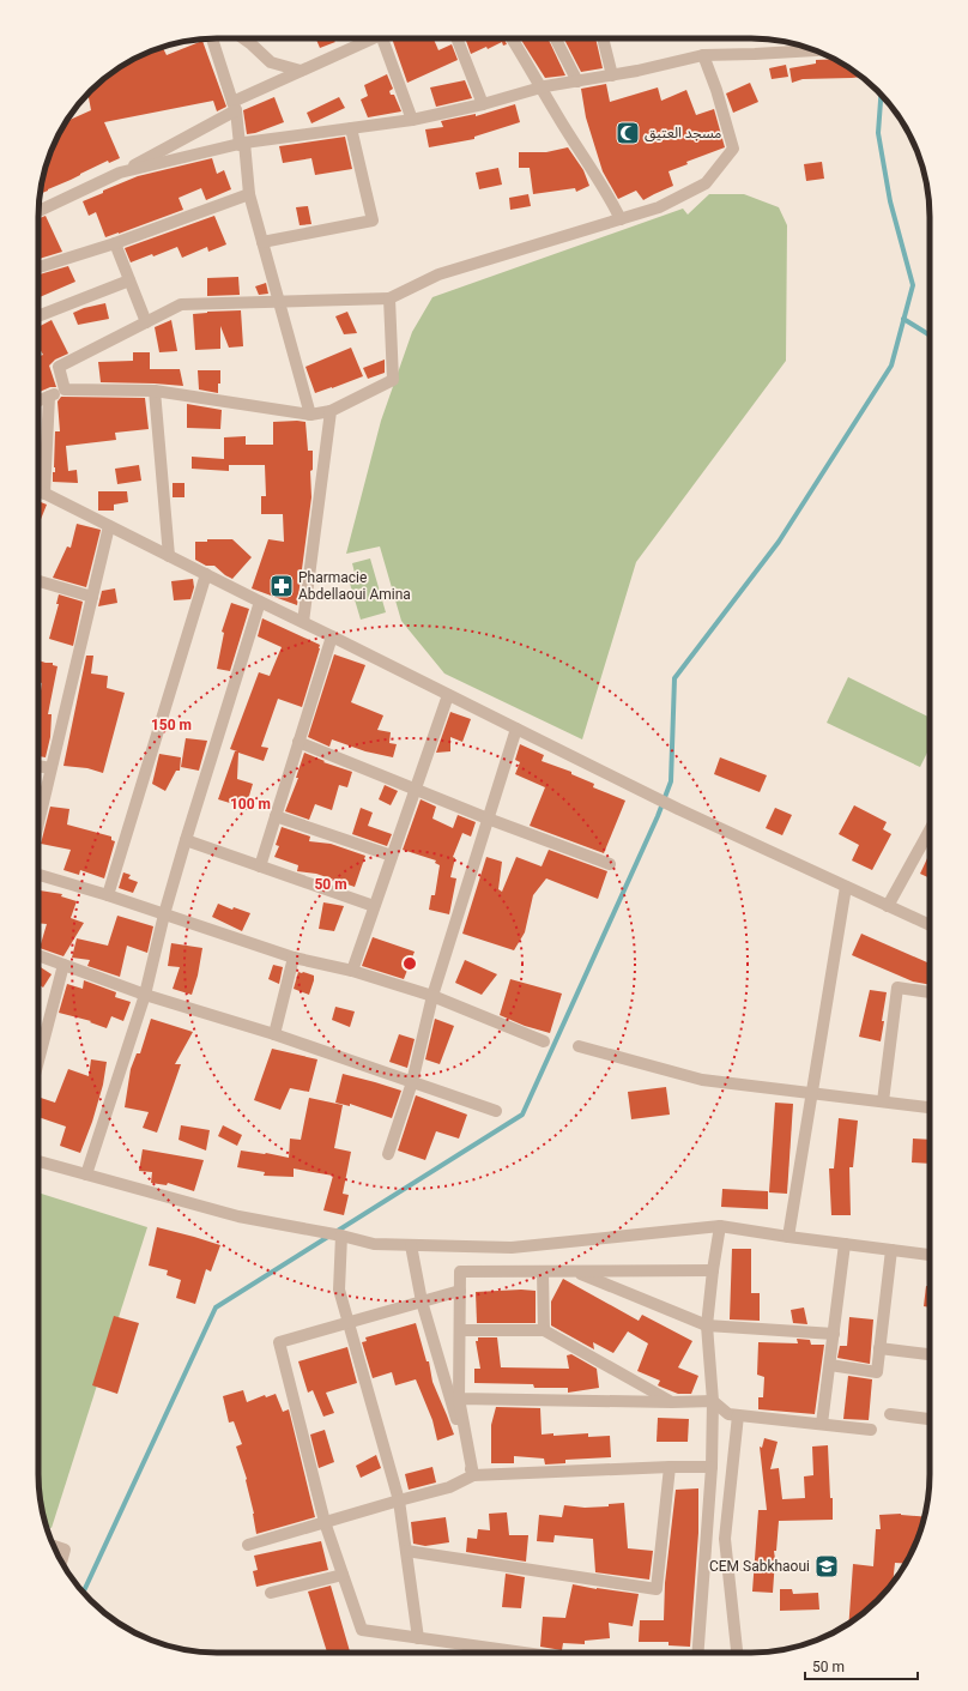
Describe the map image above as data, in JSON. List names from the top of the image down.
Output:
{
  "places": {
    "mosque": ["مسجد العتيق"],
    "pharmacy": ["Pharmacie Abdellaoui Amina"],
    "school or university": ["CEM Sabkhaoui"]
  },
  "scale_bar": "50 m",
  "rings": ["150 m", "100 m", "50 m"]
}
